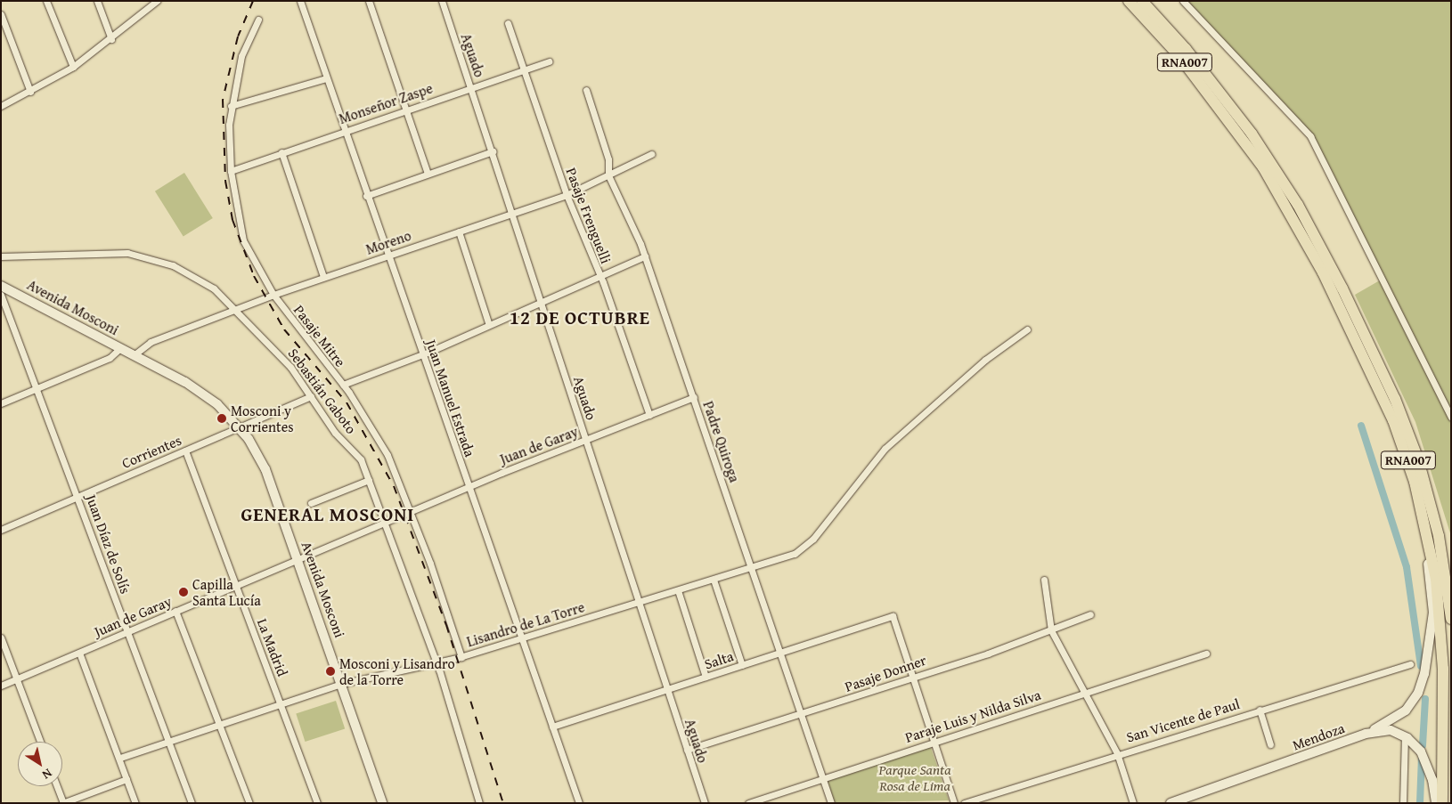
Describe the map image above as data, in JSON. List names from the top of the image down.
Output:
{
  "streets": {
    "highway": ["RNA007"],
    "street": [
      "Aguado",
      "Monseñor Zaspe",
      "Pasaje Frenguelli",
      "Moreno",
      "Avenida Mosconi",
      "Pasaje Mitre",
      "Sebastián Gaboto",
      "Juan Manuel Estrada",
      "Padre Quiroga",
      "Juan de Garay",
      "Corrientes",
      "Juan Díaz de Solís",
      "Lisandro de La Torre",
      "La Madrid",
      "Salta",
      "Pasaje Donner",
      "Paraje Luis y Nilda Silva",
      "San Vicente de Paul",
      "Mendoza"
    ]
  },
  "crossings": [
    ["Aguado", "Monseñor Zaspe"],
    ["Aguado", "Moreno"],
    ["Aguado", "Juan de Garay"],
    ["Aguado", "Lisandro de La Torre"],
    ["Aguado", "Salta"],
    ["Aguado", "Pasaje Donner"],
    ["Monseñor Zaspe", "Pasaje Frenguelli"],
    ["Monseñor Zaspe", "Pasaje Mitre"],
    ["Monseñor Zaspe", "Juan Manuel Estrada"],
    ["Pasaje Frenguelli", "Moreno"],
    ["Pasaje Frenguelli", "Juan de Garay"],
    ["Moreno", "Avenida Mosconi"],
    ["Moreno", "Pasaje Mitre"],
    ["Moreno", "Sebastián Gaboto"],
    ["Moreno", "Juan Manuel Estrada"],
    ["Moreno", "Padre Quiroga"],
    ["Avenida Mosconi", "Juan de Garay"],
    ["Avenida Mosconi", "Corrientes"],
    ["Avenida Mosconi", "Lisandro de La Torre"],
    ["Pasaje Mitre", "Juan de Garay"],
    ["Pasaje Mitre", "Lisandro de La Torre"],
    ["Sebastián Gaboto", "Juan de Garay"],
    ["Sebastián Gaboto", "Corrientes"],
    ["Sebastián Gaboto", "Lisandro de La Torre"],
    ["Juan Manuel Estrada", "Juan de Garay"],
    ["Juan Manuel Estrada", "Lisandro de La Torre"],
    ["Juan Manuel Estrada", "Salta"],
    ["Padre Quiroga", "Juan de Garay"],
    ["Padre Quiroga", "Lisandro de La Torre"],
    ["Padre Quiroga", "Salta"],
    ["Padre Quiroga", "Pasaje Donner"],
    ["Padre Quiroga", "Paraje Luis y Nilda Silva"],
    ["Juan de Garay", "Juan Díaz de Solís"],
    ["Juan de Garay", "La Madrid"],
    ["Corrientes", "Juan Díaz de Solís"],
    ["Corrientes", "La Madrid"],
    ["Juan Díaz de Solís", "Lisandro de La Torre"],
    ["Lisandro de La Torre", "La Madrid"],
    ["Salta", "Pasaje Donner"]
  ],
  "districts": ["12 DE OCTUBRE", "GENERAL MOSCONI"],
  "parks": ["Parque Santa Rosa de Lima"],
  "places": ["Mosconi y Corrientes", "Capilla Santa Lucía", "Mosconi y Lisandro de la Torre"],
  "north": "bottom right"
}
